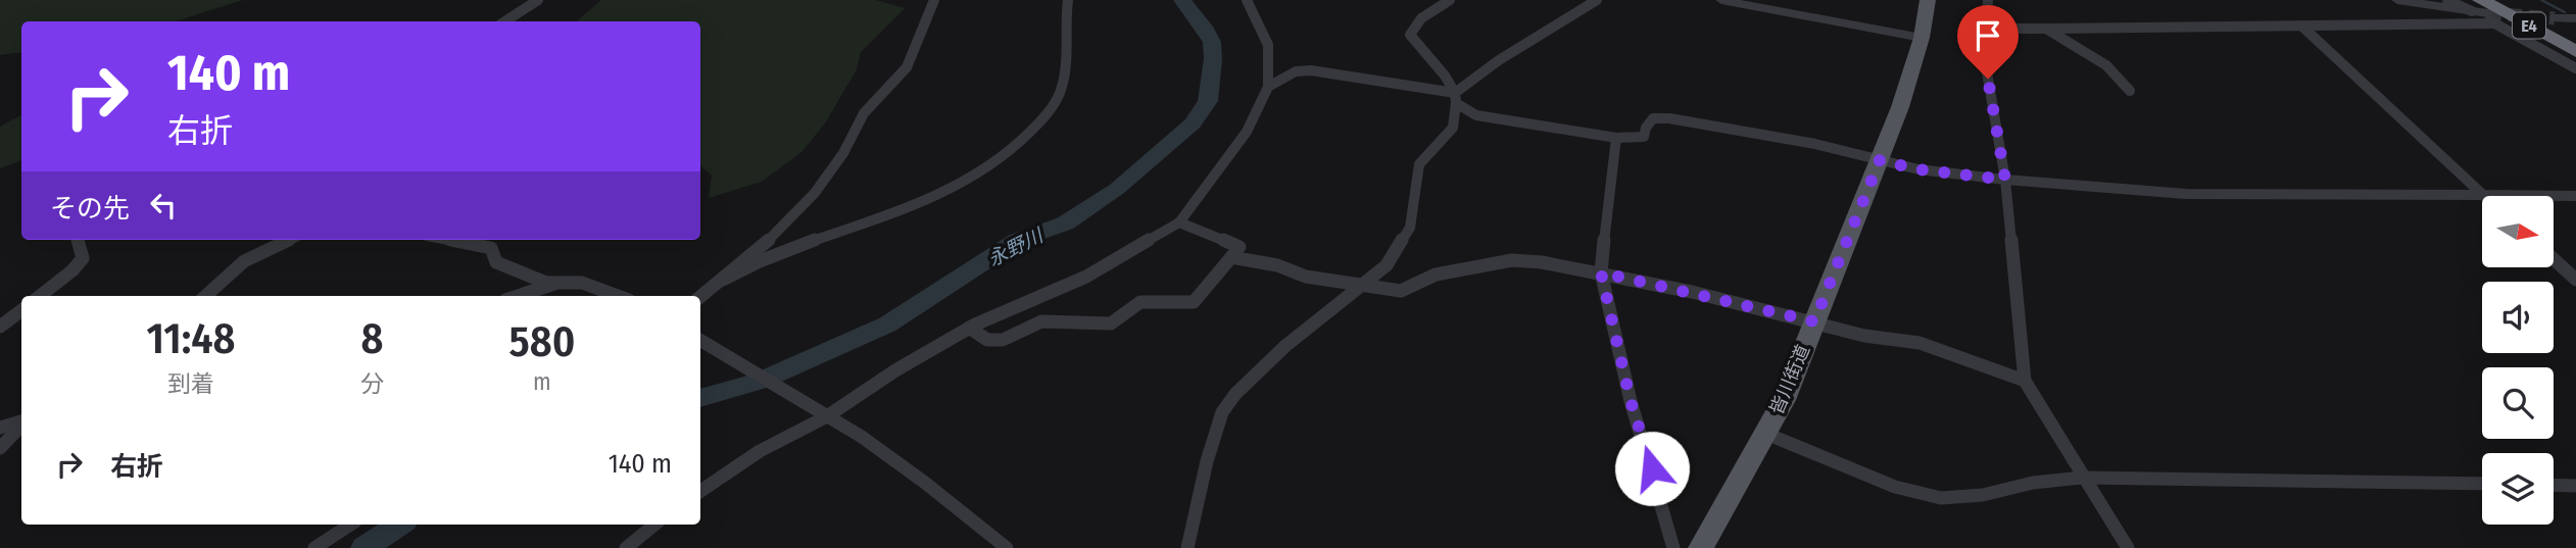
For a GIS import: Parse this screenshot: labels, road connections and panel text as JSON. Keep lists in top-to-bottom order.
{
  "streets": {
    "highway": ["E4"],
    "main road": ["皆川街道"]
  },
  "water": ["永野川"],
  "north": "right",
  "page": {
    "turn": ["140 m", "右折"],
    "then": "その先",
    "eta": [
      "11:48",
      "到着",
      "8",
      "分",
      "580",
      "m"
    ],
    "list": [
      {
        "name": "右折",
        "value": "140 m"
      }
    ]
  }
}
